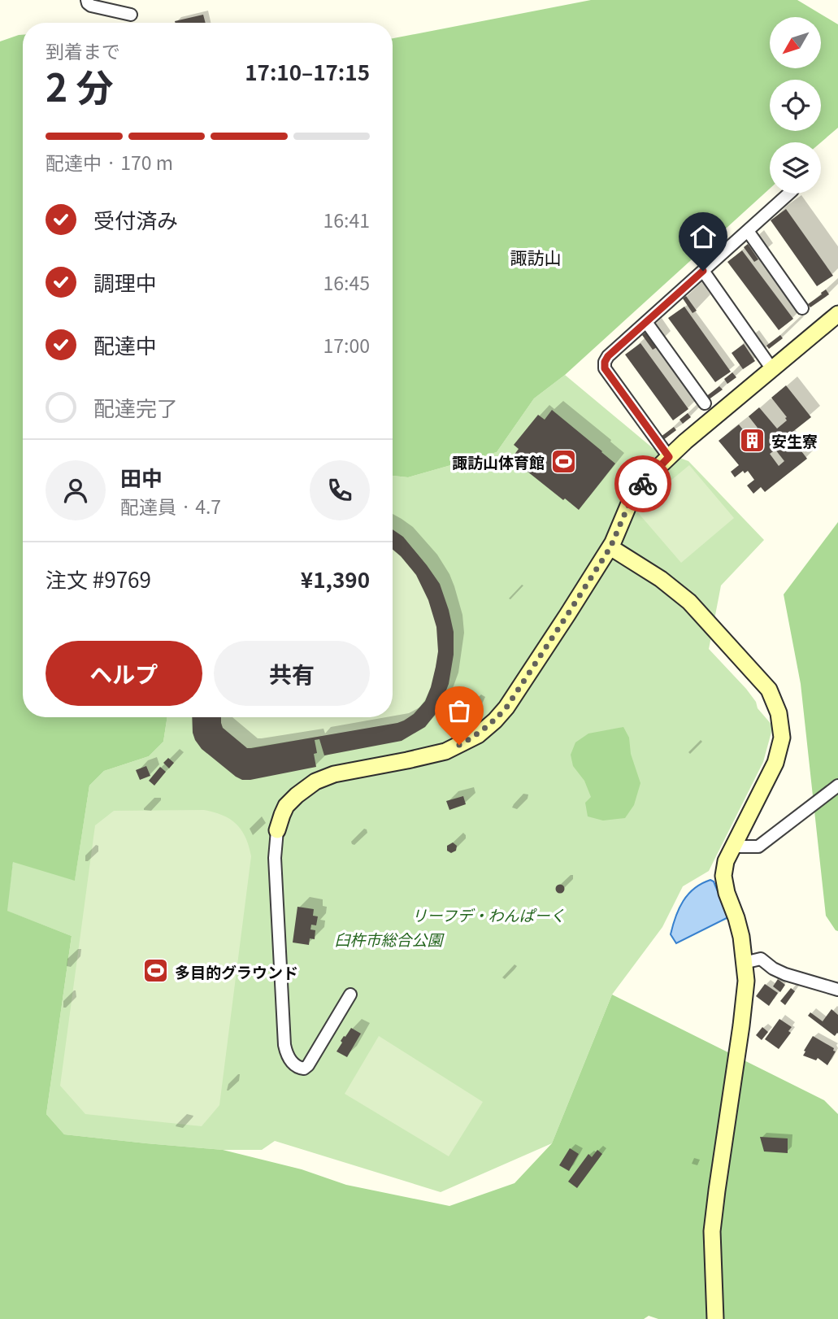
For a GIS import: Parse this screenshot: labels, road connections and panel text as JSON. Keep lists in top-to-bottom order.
{
  "districts": ["諏訪山"],
  "parks": ["リーフデ・わんぱーく", "臼杵市総合公園"],
  "places": {
    "building": ["安生寮"],
    "sports": ["諏訪山体育館", "多目的グラウンド"]
  },
  "north": "bottom left",
  "page": {
    "heading": ["2 分", "到着まで", "17:10–17:15"],
    "panel": [
      "田中",
      "配達員 · 4.7",
      "注文 #9769",
      "¥1,390"
    ],
    "bar": "配達中 · 170 m",
    "list": [
      ["受付済み", "16:41"],
      ["調理中", "16:45"],
      ["配達中", "17:00"],
      "配達完了"
    ],
    "buttons": ["ヘルプ", "共有"]
  }
}
